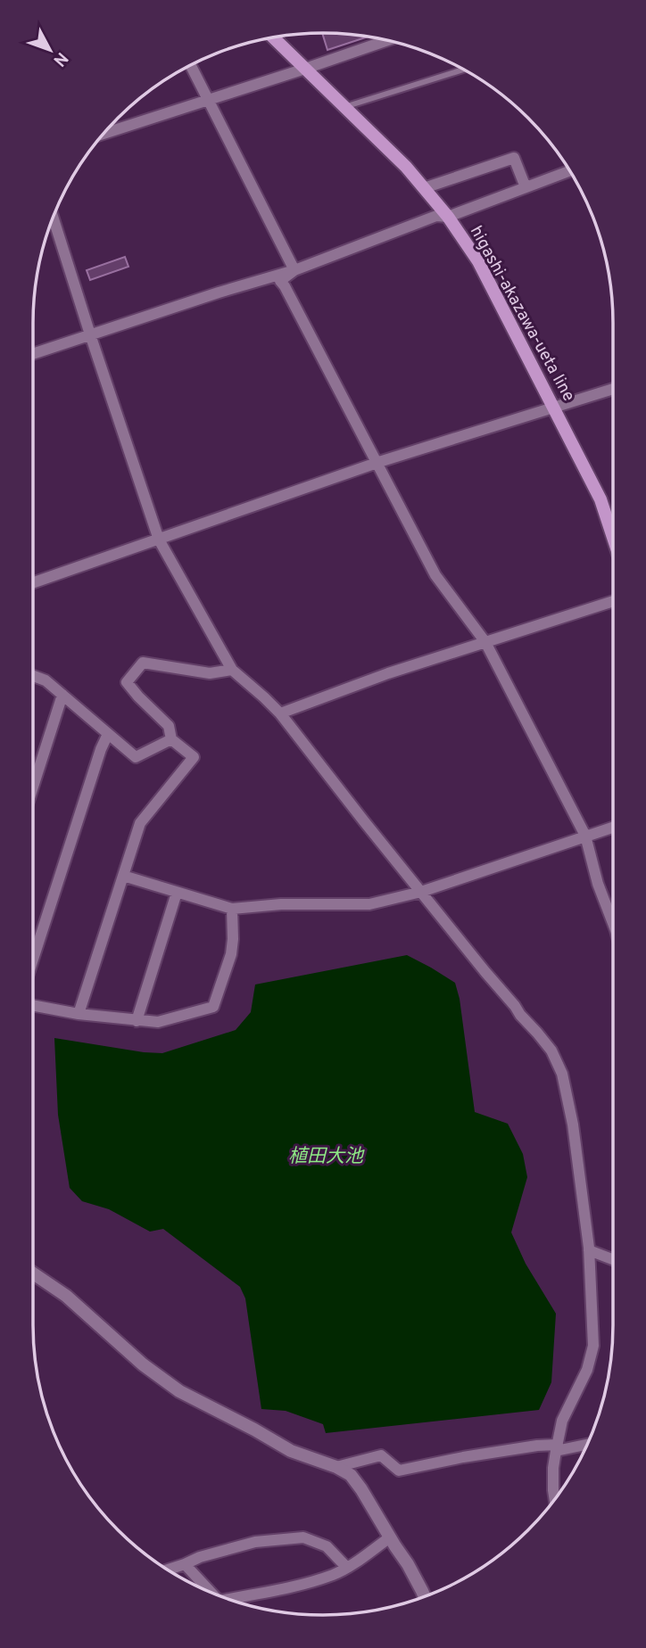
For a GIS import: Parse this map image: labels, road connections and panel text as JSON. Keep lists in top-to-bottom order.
{
  "streets": {
    "main road": ["higashi-akazawa-ueta line"]
  },
  "water": ["植田大池"],
  "north": "bottom right"
}
